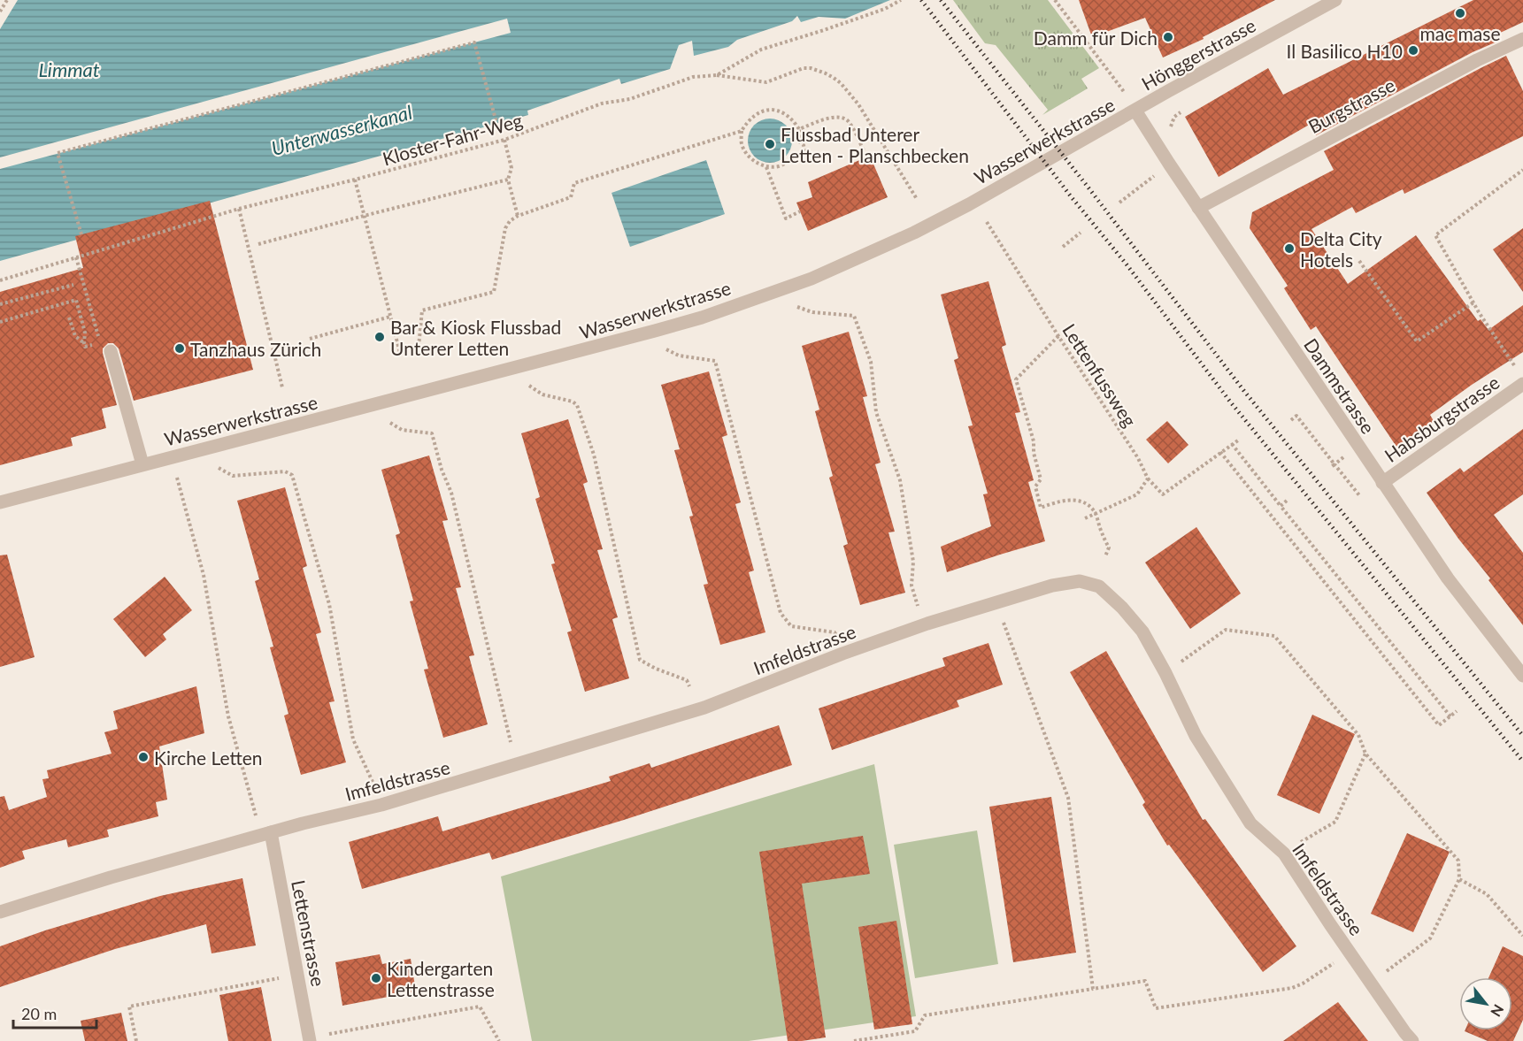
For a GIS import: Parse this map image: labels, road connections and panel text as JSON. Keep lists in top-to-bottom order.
{
  "streets": {
    "street": [
      "Hönggerstrasse",
      "Burgstrasse",
      "Wasserwerkstrasse",
      "Dammstrasse",
      "Habsburgstrasse",
      "Imfeldstrasse",
      "Lettenstrasse"
    ],
    "path": ["Kloster-Fahr-Weg", "Lettenfussweg"]
  },
  "crossings": [
    ["Hönggerstrasse", "Wasserwerkstrasse"],
    ["Hönggerstrasse", "Dammstrasse"],
    ["Burgstrasse", "Dammstrasse"],
    ["Wasserwerkstrasse", "Dammstrasse"],
    ["Dammstrasse", "Habsburgstrasse"],
    ["Imfeldstrasse", "Lettenstrasse"]
  ],
  "water": ["Limmat", "Unterwasserkanal"],
  "places": [
    "mac mase",
    "Damm für Dich",
    "Il Basilico H10",
    "Flussbad Unterer Letten - Planschbecken",
    "Delta City Hotels",
    "Bar & Kiosk Flussbad Unterer Letten",
    "Tanzhaus Zürich",
    "Kirche Letten",
    "Kindergarten Lettenstrasse"
  ],
  "scale_bar": "20 m",
  "north": "bottom right"
}
